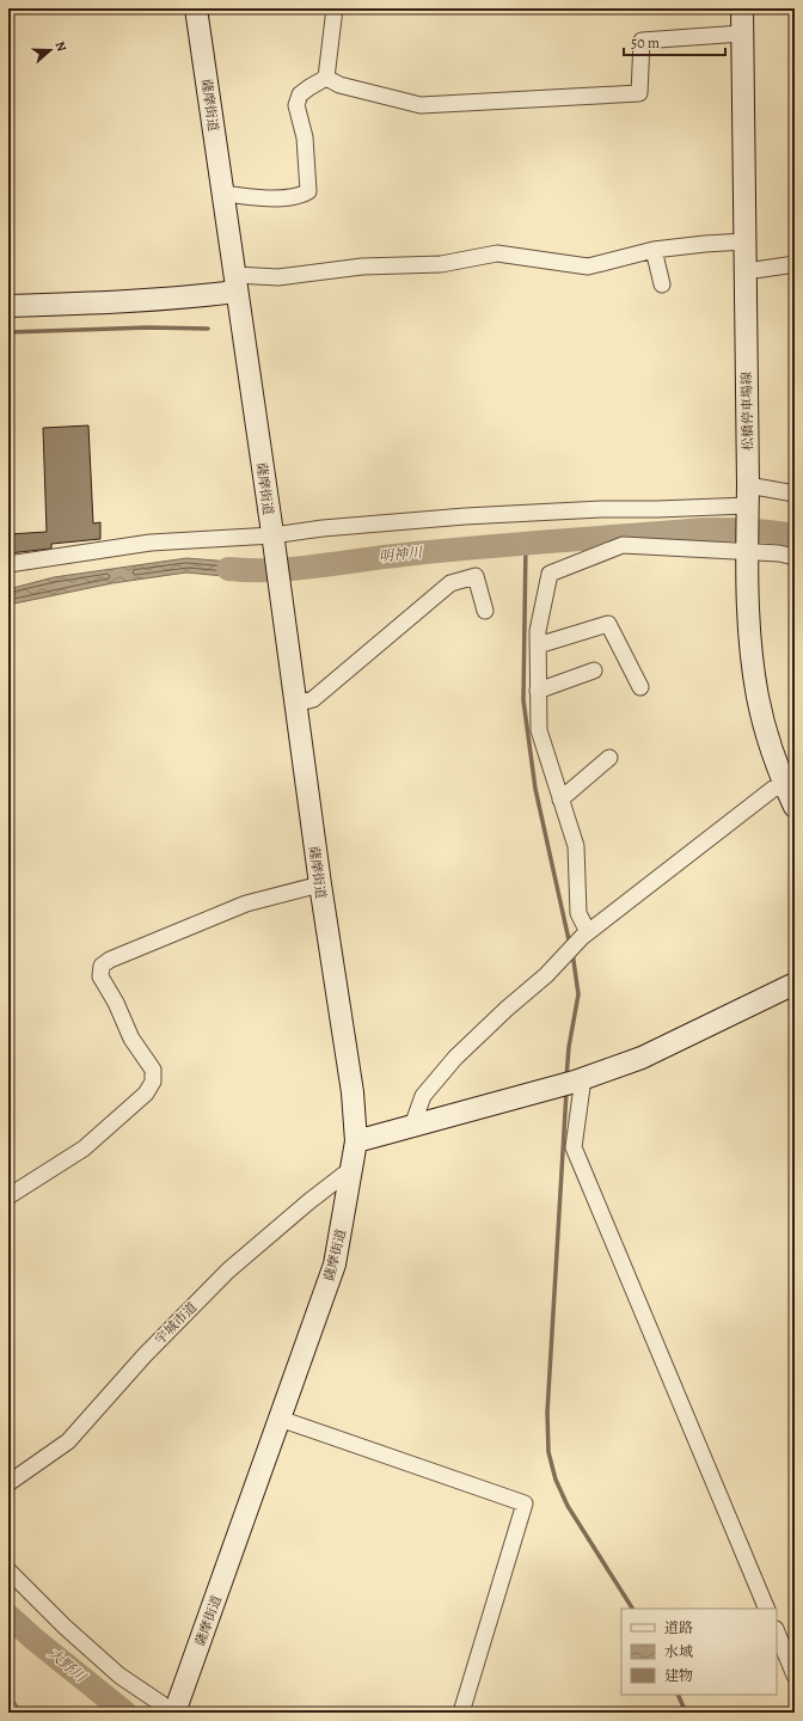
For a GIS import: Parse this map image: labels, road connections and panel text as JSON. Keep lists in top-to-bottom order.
{
  "streets": {
    "street": ["薩摩街道", "松橋停車場線", "宇城市道"]
  },
  "crossings": [
    ["薩摩街道", "宇城市道"]
  ],
  "water": ["明神川", "大野川"],
  "legend": ["道路", "水域", "建物"],
  "scale_bar": "50 m",
  "north": "right"
}
